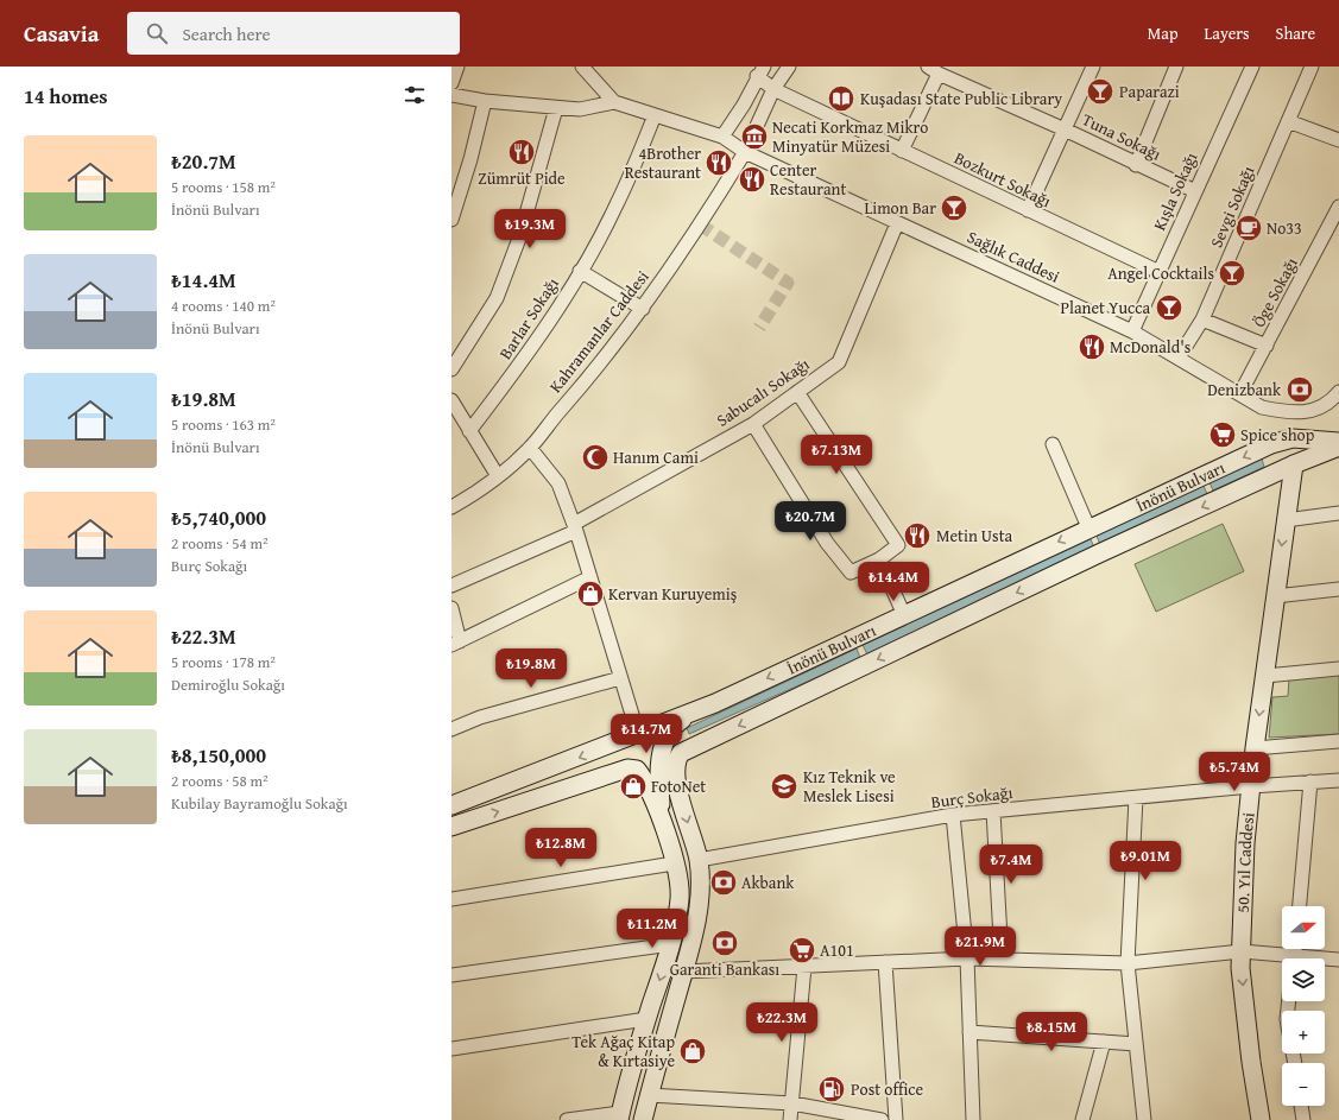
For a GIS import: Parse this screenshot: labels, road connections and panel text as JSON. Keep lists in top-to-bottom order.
{
  "streets": {
    "main road": ["İnönü Bulvarı", "50. Yıl Caddesi"],
    "street": [
      "Tuna Sokağı",
      "Bozkurt Sokağı",
      "Kışla Sokağı",
      "Sevgi Sokağı",
      "Sağlık Caddesi",
      "Öge Sokağı",
      "Barlar Sokağı",
      "Kahramanlar Caddesi",
      "Sabucalı Sokağı",
      "Burç Sokağı"
    ]
  },
  "crossings": [
    ["Tuna Sokağı", "Kışla Sokağı"],
    ["Bozkurt Sokağı", "Kışla Sokağı"],
    ["Kışla Sokağı", "Sağlık Caddesi"],
    ["Sevgi Sokağı", "Sağlık Caddesi"],
    ["Sağlık Caddesi", "Öge Sokağı"],
    ["Sağlık Caddesi", "Barlar Sokağı"],
    ["Sağlık Caddesi", "Kahramanlar Caddesi"],
    ["Sağlık Caddesi", "Sabucalı Sokağı"],
    ["İnönü Bulvarı", "Burç Sokağı"],
    ["İnönü Bulvarı", "50. Yıl Caddesi"],
    ["Burç Sokağı", "50. Yıl Caddesi"]
  ],
  "one_way": ["İnönü Bulvarı", "50. Yıl Caddesi"],
  "places": {
    "bar": [
      "Paparazi",
      "Limon Bar",
      "Angel Cocktails",
      "Planet Yucca"
    ],
    "library": ["Kuşadası State Public Library"],
    "museum": ["Necati Korkmaz Mikro Minyatür Müzesi"],
    "restaurant": [
      "Zümrüt Pide",
      "4Brother Restaurant",
      "Center Restaurant",
      "McDonald's",
      "Metin Usta"
    ],
    "cafe": ["No33"],
    "bank": ["Denizbank", "Akbank", "Garanti Bankası"],
    "supermarket": ["Spice shop", "A101"],
    "mosque": ["Hanım Cami"],
    "shop": ["Kervan Kuruyemiş", "FotoNet", "Tek Ağaç Kitap & Kırtasiye"],
    "school or university": ["Kız Teknik ve Meslek Lisesi"],
    "fuel station": ["Post office"]
  },
  "north": "right",
  "page": {
    "header": "Casavia",
    "search": "Search here",
    "nav": ["Map", "Layers", "Share"],
    "heading": "14 homes",
    "list": [
      {
        "name": "₺20.7M",
        "note": "5 rooms · 158 m² · İnönü Bulvarı"
      },
      {
        "name": "₺14.4M",
        "note": "4 rooms · 140 m² · İnönü Bulvarı"
      },
      {
        "name": "₺19.8M",
        "note": "5 rooms · 163 m² · İnönü Bulvarı"
      },
      {
        "name": "₺5,740,000",
        "note": "2 rooms · 54 m² · Burç Sokağı"
      },
      {
        "name": "₺22.3M",
        "note": "5 rooms · 178 m² · Demiroğlu Sokağı"
      },
      {
        "name": "₺8,150,000",
        "note": "2 rooms · 58 m² · Kubilay Bayramoğlu Sokağı"
      }
    ],
    "price": [
      "₺19.3M",
      "₺7.13M",
      "₺20.7M",
      "₺14.4M",
      "₺19.8M",
      "₺14.7M",
      "₺5.74M",
      "₺12.8M",
      "₺9.01M",
      "₺7.4M",
      "₺11.2M",
      "₺21.9M",
      "₺22.3M",
      "₺8.15M"
    ],
    "map_buttons": ["+", "−"]
  }
}
